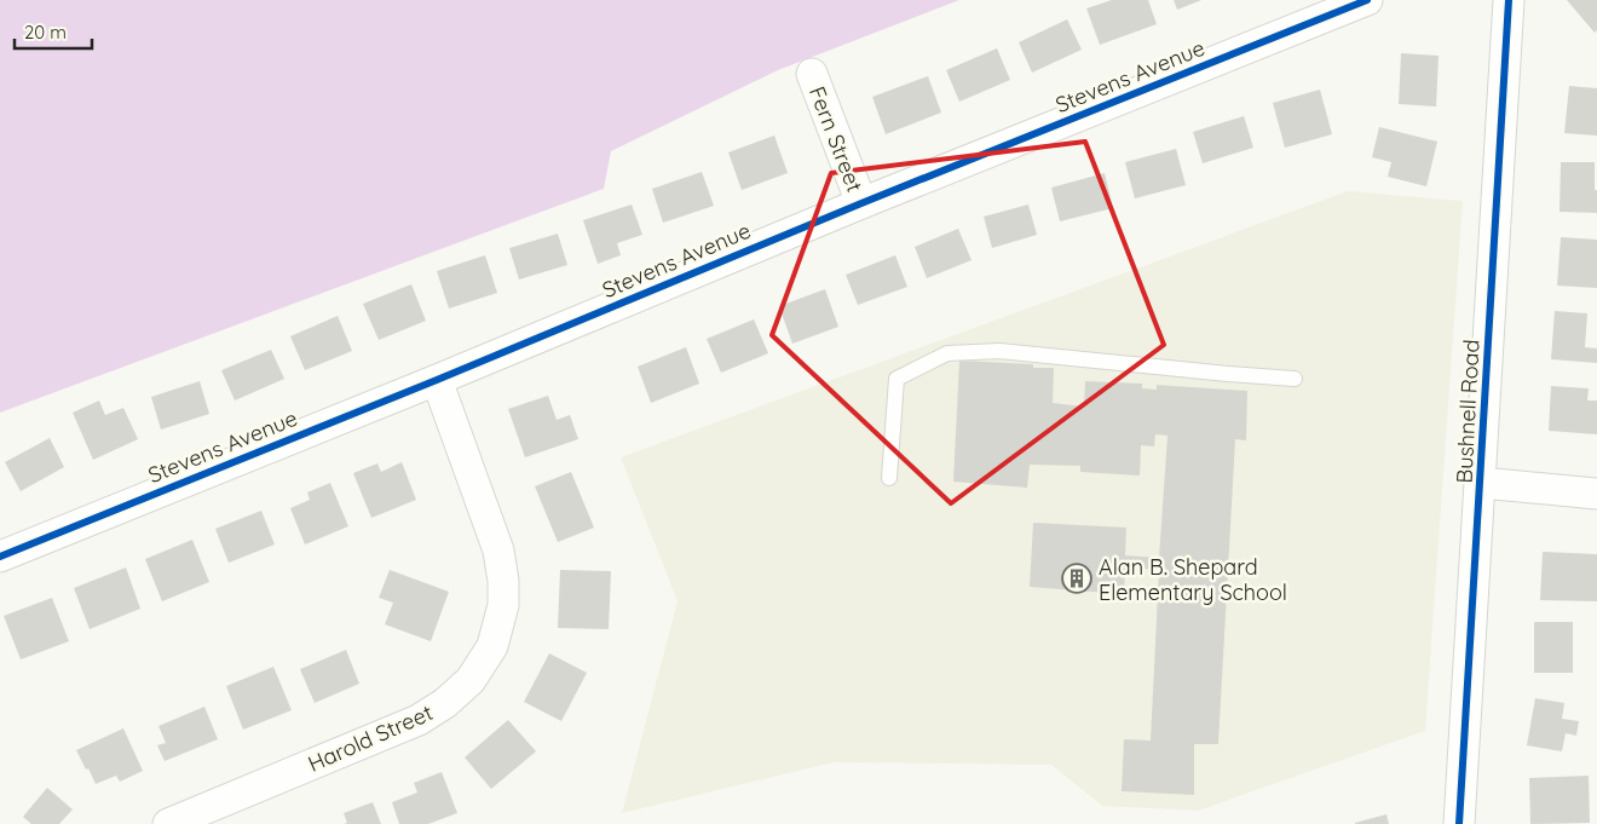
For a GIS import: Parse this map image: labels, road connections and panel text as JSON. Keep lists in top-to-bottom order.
{
  "streets": {
    "street": [
      "Stevens Avenue",
      "Fern Street",
      "Bushnell Road",
      "Harold Street"
    ]
  },
  "crossings": [
    ["Stevens Avenue", "Fern Street"],
    ["Stevens Avenue", "Harold Street"]
  ],
  "places": {
    "building": ["Alan B. Shepard Elementary School"]
  },
  "scale_bar": "20 m"
}
